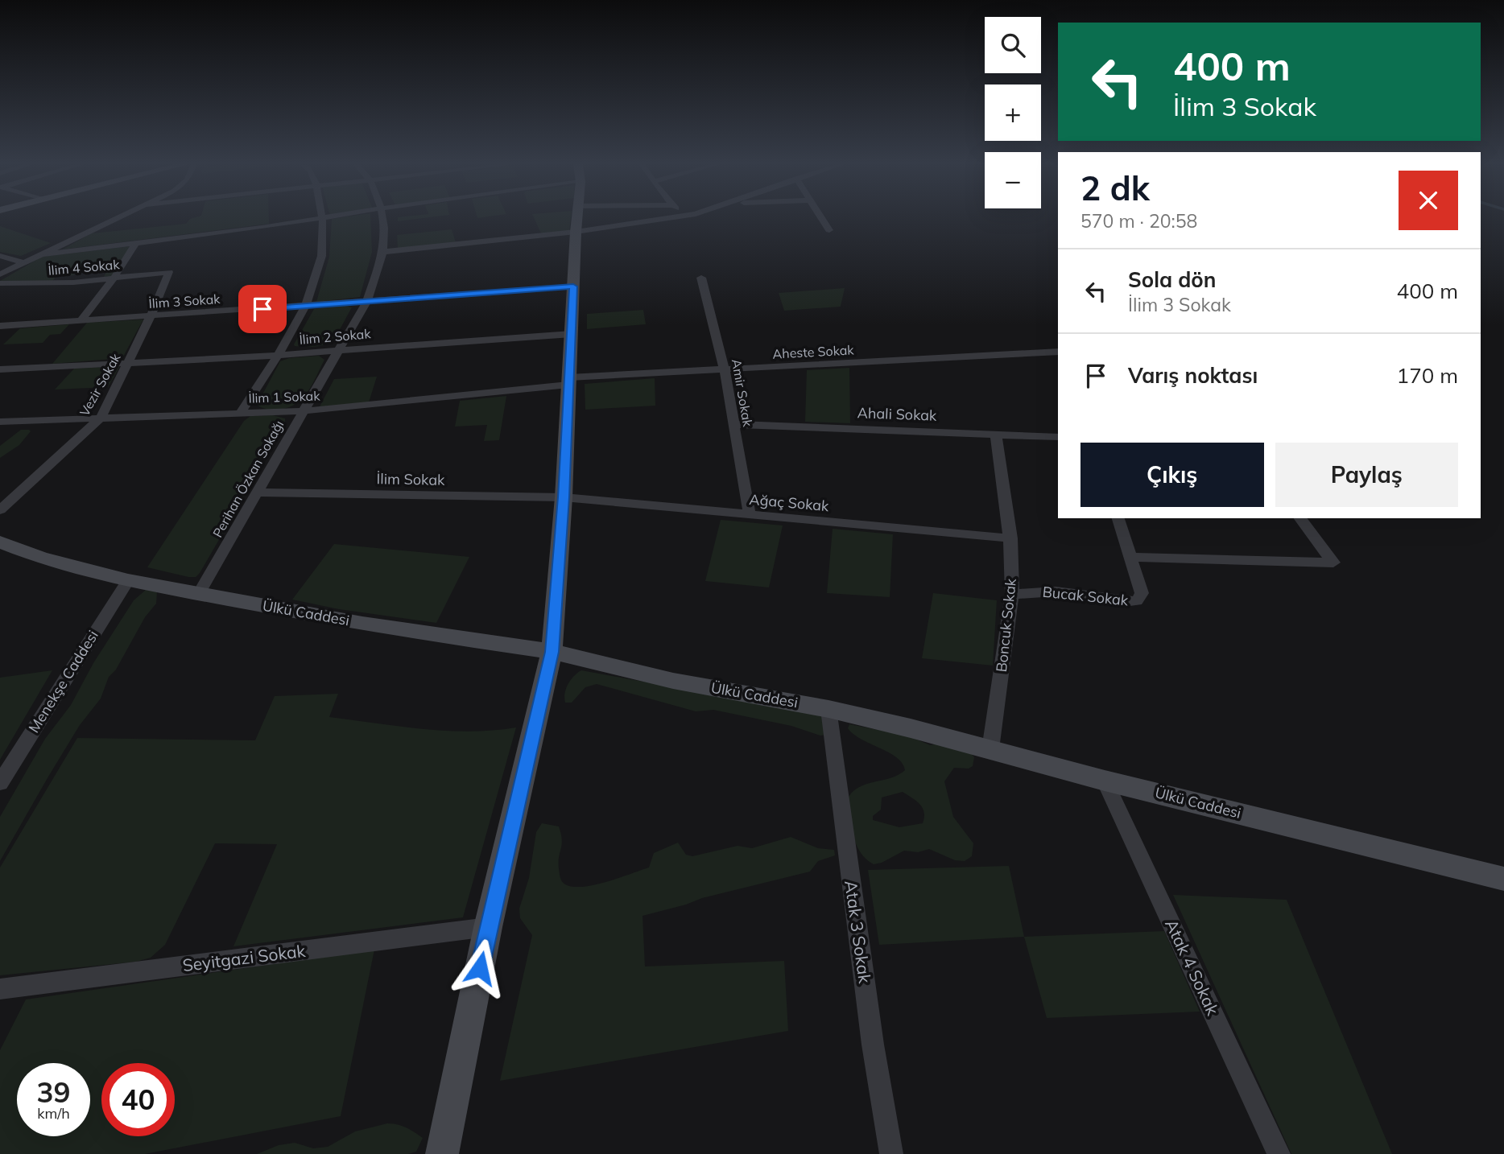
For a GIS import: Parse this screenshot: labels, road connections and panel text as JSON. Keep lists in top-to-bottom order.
{
  "streets": {
    "street": [
      "İlim 4 Sokak",
      "İlim 3 Sokak",
      "İlim 2 Sokak",
      "Aheste Sokak",
      "Vezir Sokak",
      "Amir Sokak",
      "İlim 1 Sokak",
      "Ahali Sokak",
      "Perihan Özkan Sokağı",
      "İlim Sokak",
      "Ağaç Sokak",
      "Bucak Sokak",
      "Ülkü Caddesi",
      "Boncuk Sokak",
      "Menekşe Caddesi",
      "Atak 3 Sokak",
      "Seyitgazi Sokak",
      "Atak 4 Sokak"
    ]
  },
  "crossings": [
    ["İlim 4 Sokak", "Vezir Sokak"],
    ["İlim 3 Sokak", "Vezir Sokak"],
    ["İlim 3 Sokak", "Perihan Özkan Sokağı"],
    ["İlim 2 Sokak", "Vezir Sokak"],
    ["İlim 2 Sokak", "Perihan Özkan Sokağı"],
    ["Aheste Sokak", "Amir Sokak"],
    ["Aheste Sokak", "İlim 1 Sokak"],
    ["Vezir Sokak", "İlim 1 Sokak"],
    ["Amir Sokak", "Ahali Sokak"],
    ["Amir Sokak", "Ağaç Sokak"],
    ["İlim 1 Sokak", "Perihan Özkan Sokağı"],
    ["Ahali Sokak", "Boncuk Sokak"],
    ["Perihan Özkan Sokağı", "İlim Sokak"],
    ["Perihan Özkan Sokağı", "Ülkü Caddesi"],
    ["İlim Sokak", "Ağaç Sokak"],
    ["Ağaç Sokak", "Boncuk Sokak"],
    ["Bucak Sokak", "Boncuk Sokak"],
    ["Ülkü Caddesi", "Boncuk Sokak"],
    ["Ülkü Caddesi", "Menekşe Caddesi"],
    ["Ülkü Caddesi", "Atak 3 Sokak"],
    ["Ülkü Caddesi", "Atak 4 Sokak"]
  ],
  "page": {
    "map_buttons": ["+", "−"],
    "turn": ["400 m", "İlim 3 Sokak"],
    "heading": ["2 dk", "570 m · 20:58"],
    "list": [
      {
        "name": "Sola dön",
        "note": "İlim 3 Sokak",
        "value": "400 m"
      },
      {
        "name": "Varış noktası",
        "value": "170 m"
      }
    ],
    "buttons": ["Çıkış", "Paylaş"],
    "speed": "39 km/h",
    "limit": "40"
  }
}
